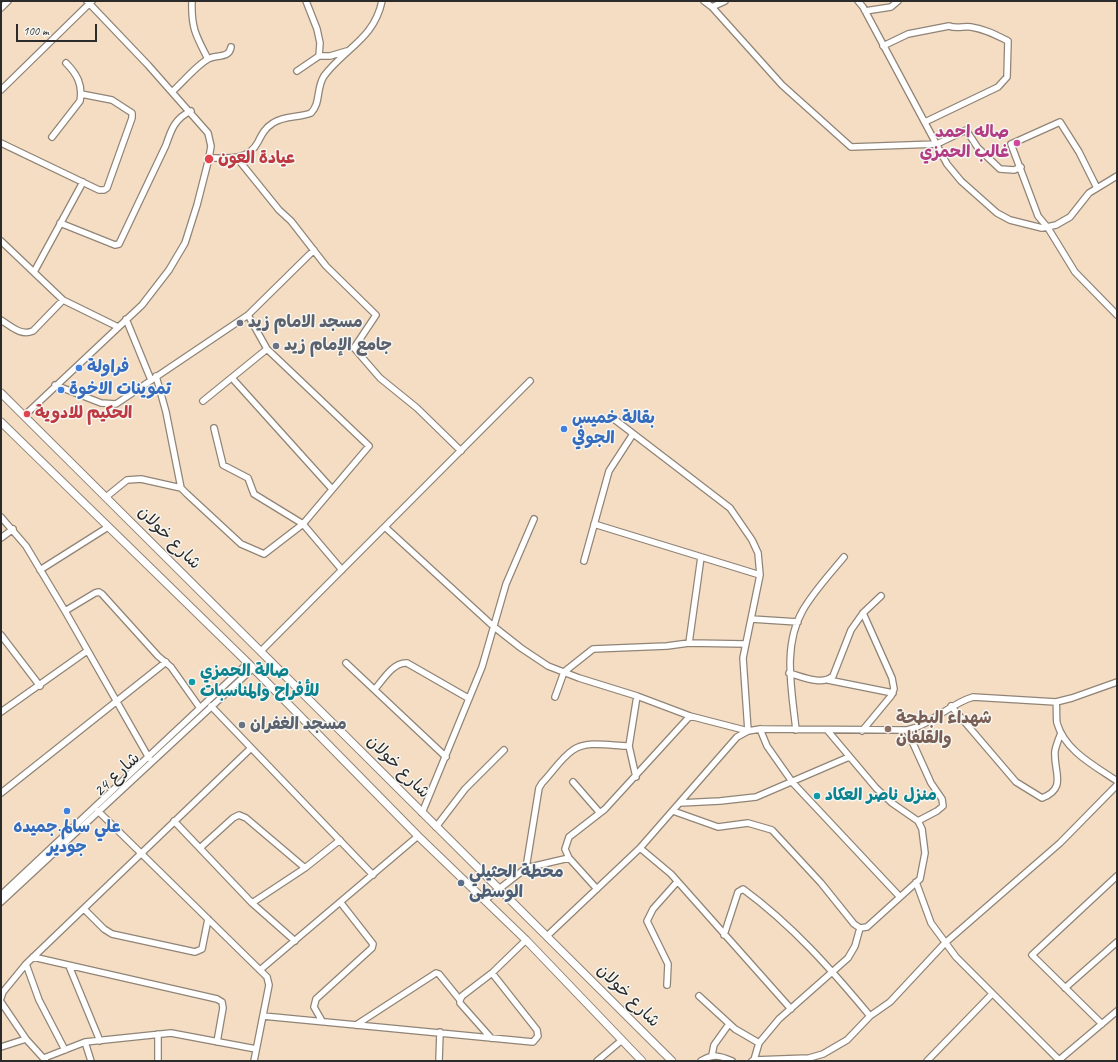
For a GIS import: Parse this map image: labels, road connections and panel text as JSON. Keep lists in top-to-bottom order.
{
  "streets": {
    "main road": ["شارع خولان"],
    "street": ["شارع 24"]
  },
  "crossings": [
    ["شارع خولان", "شارع 24"]
  ],
  "places": [
    "صاله احمد غالب الحمزي",
    "عيادة العون",
    "مسجد الامام زيد",
    "جامع الإمام زيد",
    "فراولة",
    "تموينات الاخوة",
    "الحكيم للادوية",
    "بقالة خميس الجوفي",
    "صالة الحمزي للأفراح والمناسبات",
    "مسجد الغفران",
    "شهداء البطحة والقلفان",
    "منزل ناصر العكاد",
    "علي سالم.جميده جودير",
    "محطة الحثيلي الوسطى"
  ],
  "scale_bar": "100 m"
}
